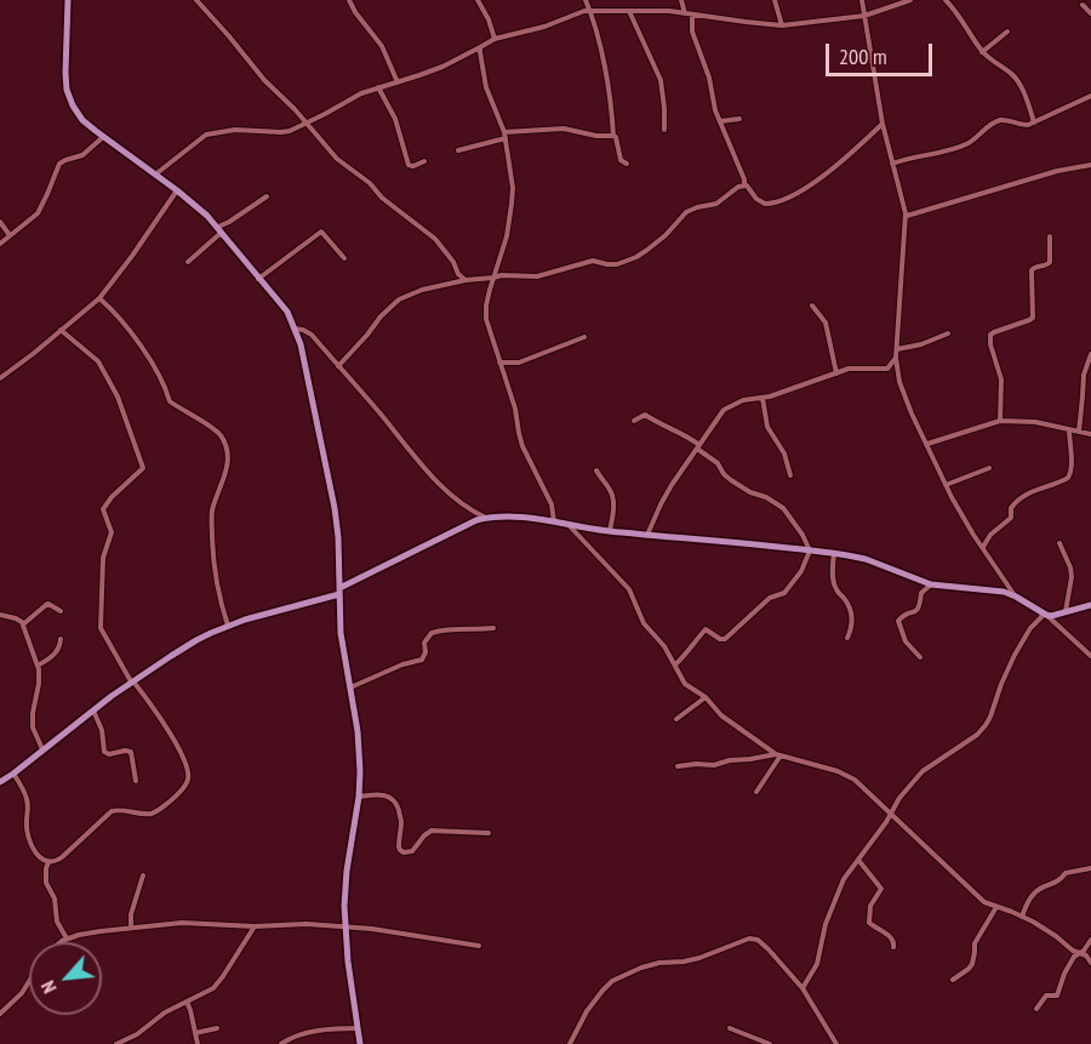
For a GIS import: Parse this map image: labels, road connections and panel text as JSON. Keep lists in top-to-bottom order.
{
  "scale_bar": "200 m",
  "north": "bottom left"
}
